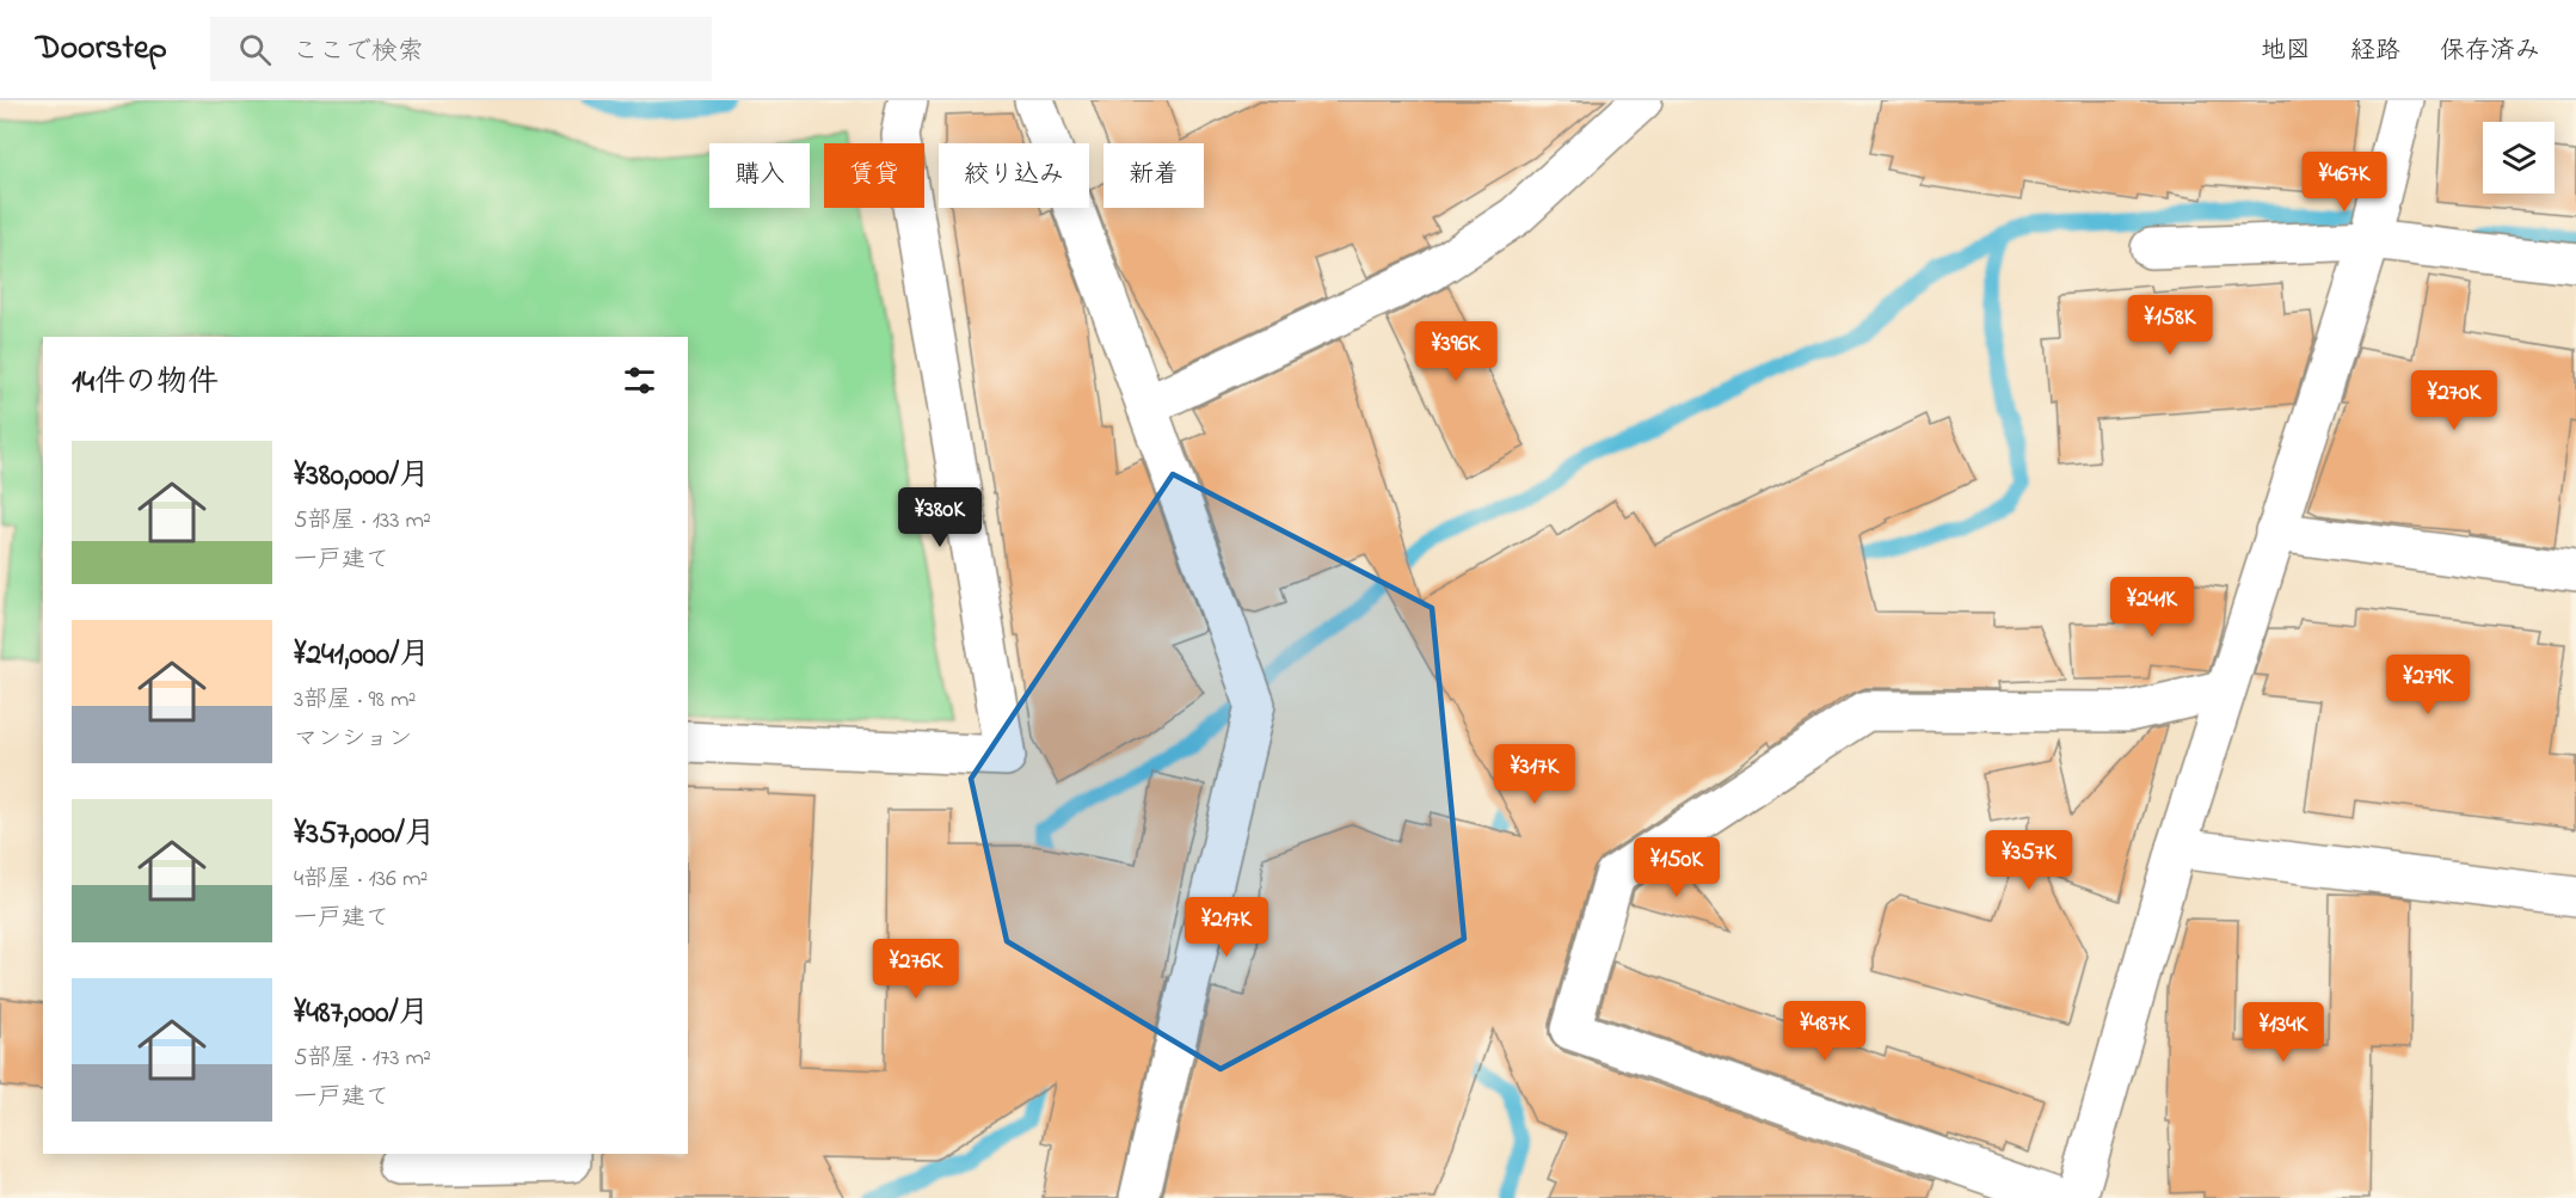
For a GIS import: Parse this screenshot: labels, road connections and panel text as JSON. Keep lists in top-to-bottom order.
{
  "page": {
    "header": "Doorstep",
    "search": "ここで検索",
    "nav": ["地図", "経路", "保存済み"],
    "chip": [
      "購入",
      "賃貸",
      "絞り込み",
      "新着"
    ],
    "price": [
      "¥467K",
      "¥158K",
      "¥396K",
      "¥270K",
      "¥380K",
      "¥241K",
      "¥279K",
      "¥317K",
      "¥357K",
      "¥150K",
      "¥217K",
      "¥276K",
      "¥487K",
      "¥134K"
    ],
    "heading": "14件の物件",
    "list": [
      {
        "name": "¥380,000/月",
        "note": "5部屋 · 133 m² · 一戸建て"
      },
      {
        "name": "¥241,000/月",
        "note": "3部屋 · 98 m² · マンション"
      },
      {
        "name": "¥357,000/月",
        "note": "4部屋 · 136 m² · 一戸建て"
      },
      {
        "name": "¥487,000/月",
        "note": "5部屋 · 173 m² · 一戸建て"
      }
    ]
  }
}
